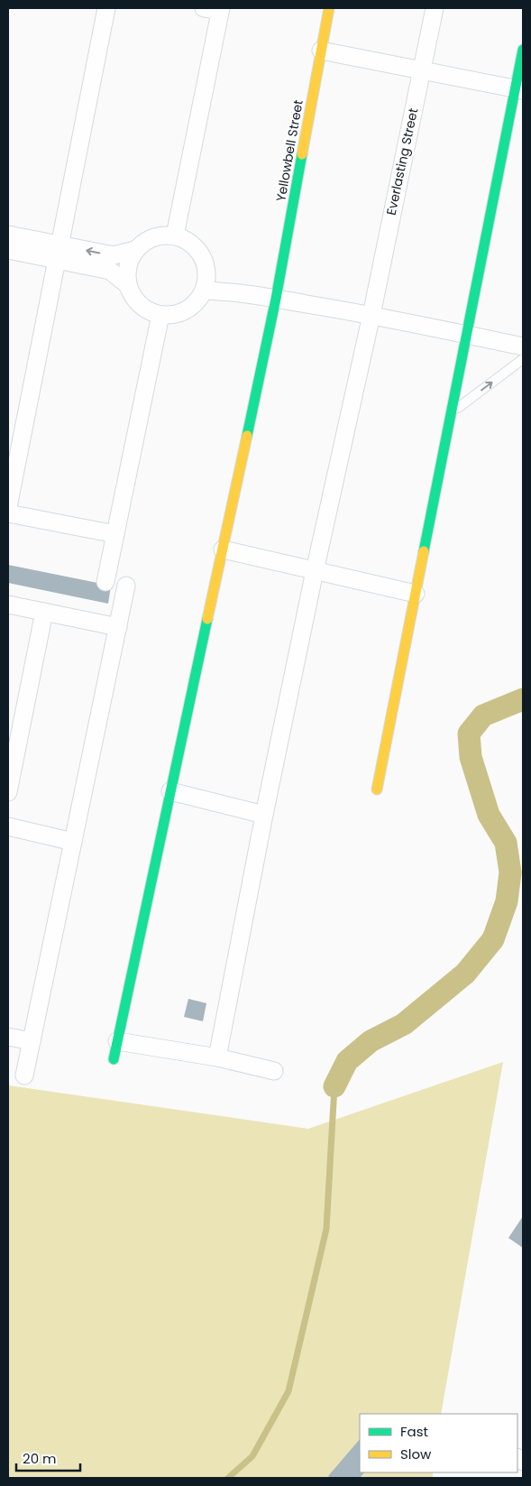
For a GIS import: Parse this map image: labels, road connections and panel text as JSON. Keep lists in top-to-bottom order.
{
  "streets": {
    "street": ["Yellowbell Street", "Everlasting Street"]
  },
  "legend": ["Fast", "Slow"],
  "scale_bar": "20 m"
}
